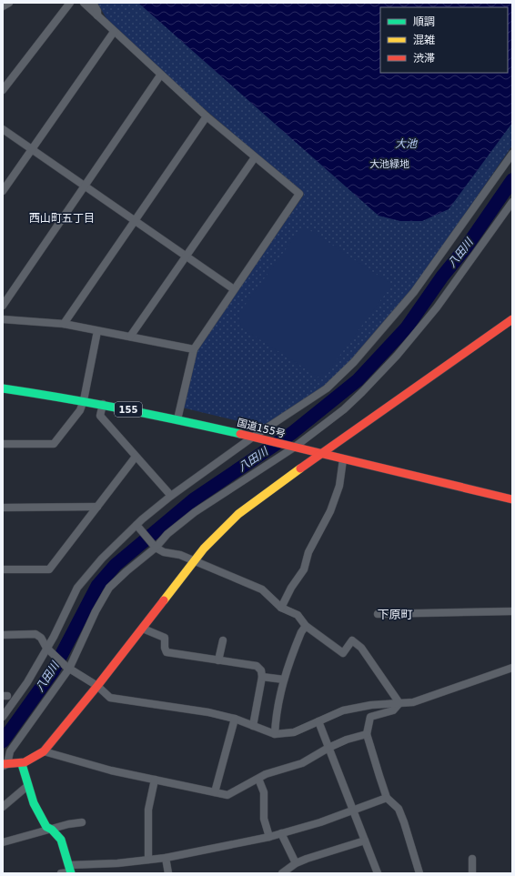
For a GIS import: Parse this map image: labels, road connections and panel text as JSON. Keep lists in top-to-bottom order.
{
  "streets": {
    "main road": ["155", "国道155号"]
  },
  "districts": ["西山町五丁目", "下原町"],
  "water": ["大池", "八田川"],
  "parks": ["大池緑地"],
  "legend": ["順調", "混雑", "渋滞"]
}
